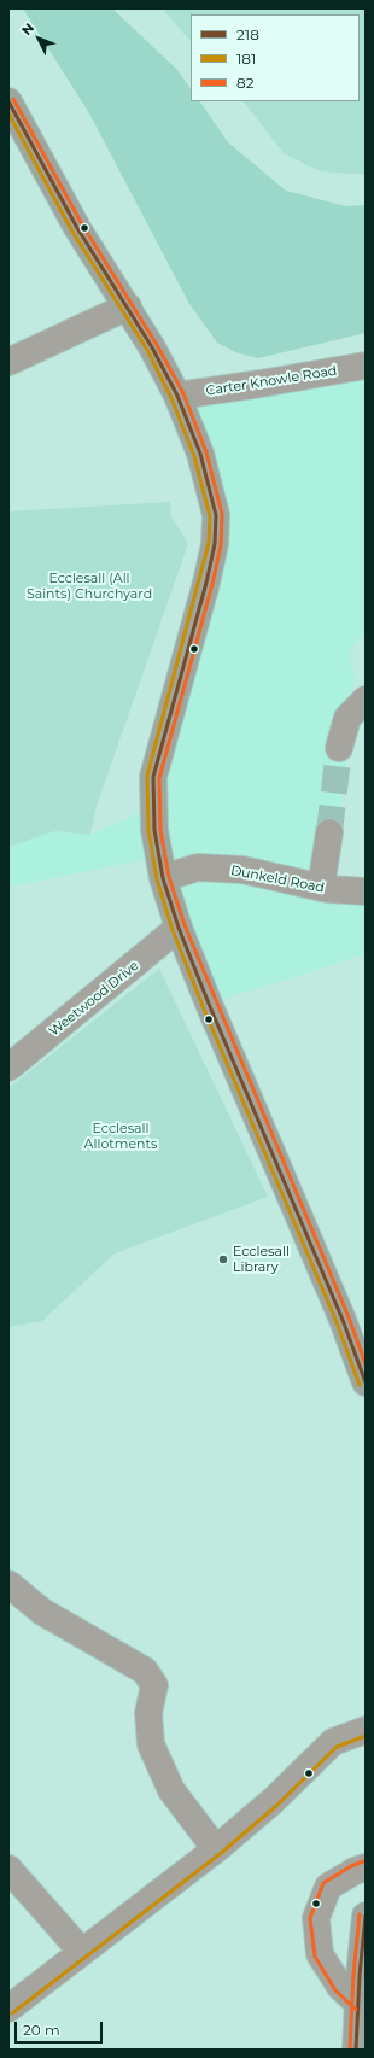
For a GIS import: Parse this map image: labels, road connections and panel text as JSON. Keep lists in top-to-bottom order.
{
  "streets": {
    "street": ["Carter Knowle Road", "Dunkeld Road", "Weetwood Drive"]
  },
  "parks": ["Ecclesall (All Saints) Churchyard", "Ecclesall Allotments"],
  "places": ["Ecclesall Library"],
  "lines": ["transit line 82", "transit line 218", "transit line 181"],
  "legend": ["218", "181", "82"],
  "scale_bar": "20 m",
  "north": "top left"
}
